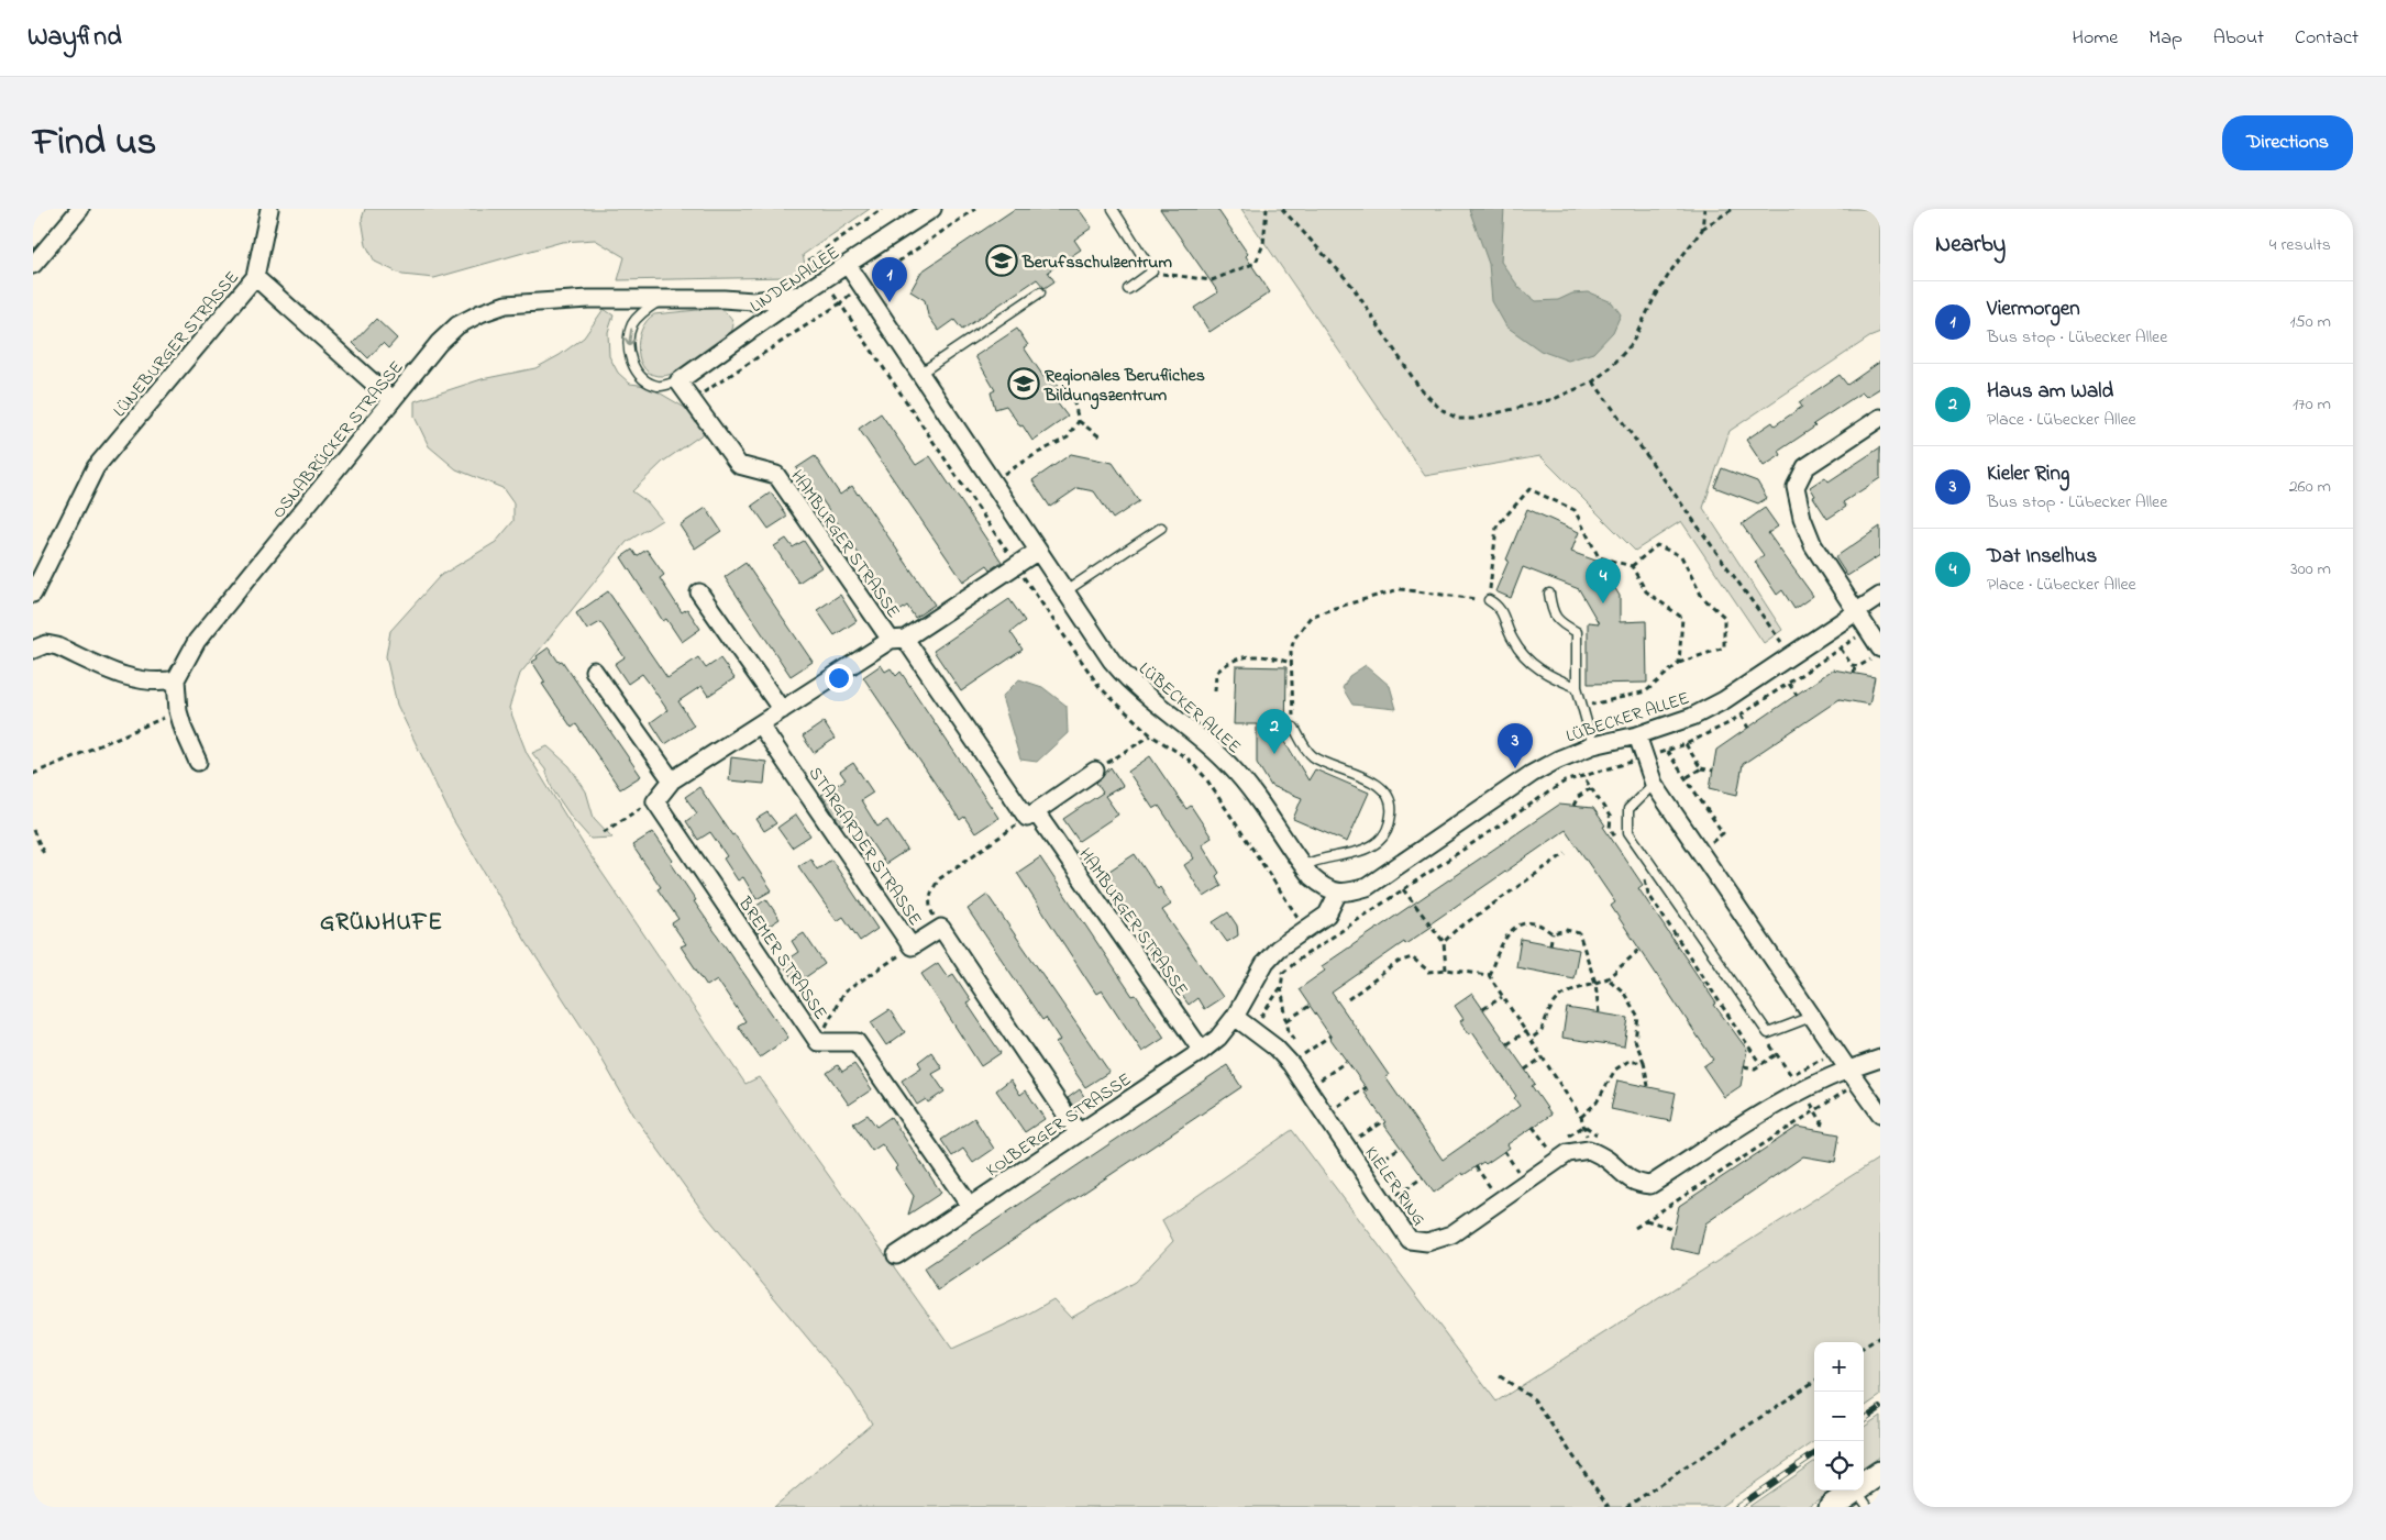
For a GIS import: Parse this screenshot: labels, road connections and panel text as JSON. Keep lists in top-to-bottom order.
{
  "streets": {
    "street": [
      "LINDENALLEE",
      "LÜNEBURGER STRASSE",
      "OSNABRÜCKER STRASSE",
      "HAMBURGER STRASSE",
      "LÜBECKER ALLEE",
      "STARGARDER STRASSE",
      "BREMER STRASSE",
      "KOLBERGER STRASSE",
      "KIELER RING"
    ]
  },
  "crossings": [
    ["LINDENALLEE", "OSNABRÜCKER STRASSE"],
    ["LINDENALLEE", "HAMBURGER STRASSE"],
    ["LINDENALLEE", "LÜBECKER ALLEE"],
    ["LÜNEBURGER STRASSE", "OSNABRÜCKER STRASSE"],
    ["HAMBURGER STRASSE", "KOLBERGER STRASSE"],
    ["STARGARDER STRASSE", "KOLBERGER STRASSE"],
    ["BREMER STRASSE", "KOLBERGER STRASSE"],
    ["KOLBERGER STRASSE", "KIELER RING"]
  ],
  "districts": ["GRÜNHUFE"],
  "places": {
    "school or university": ["Berufsschulzentrum", "Regionales Berufliches Bildungszentrum"]
  },
  "page": {
    "header": "Wayfind",
    "nav": [
      "Home",
      "Map",
      "About",
      "Contact"
    ],
    "title": "Find us",
    "buttons": "Directions",
    "heading": ["Nearby", "4 results"],
    "pins": [
      "1",
      "4",
      "2",
      "3"
    ],
    "list": [
      {
        "mark": "1",
        "name": "Viermorgen",
        "note": "Bus stop · Lübecker Allee",
        "value": "150 m"
      },
      {
        "mark": "2",
        "name": "Haus am Wald",
        "note": "Place · Lübecker Allee",
        "value": "170 m"
      },
      {
        "mark": "3",
        "name": "Kieler Ring",
        "note": "Bus stop · Lübecker Allee",
        "value": "260 m"
      },
      {
        "mark": "4",
        "name": "Dat Inselhus",
        "note": "Place · Lübecker Allee",
        "value": "300 m"
      }
    ],
    "map_buttons": ["+", "−"]
  }
}
